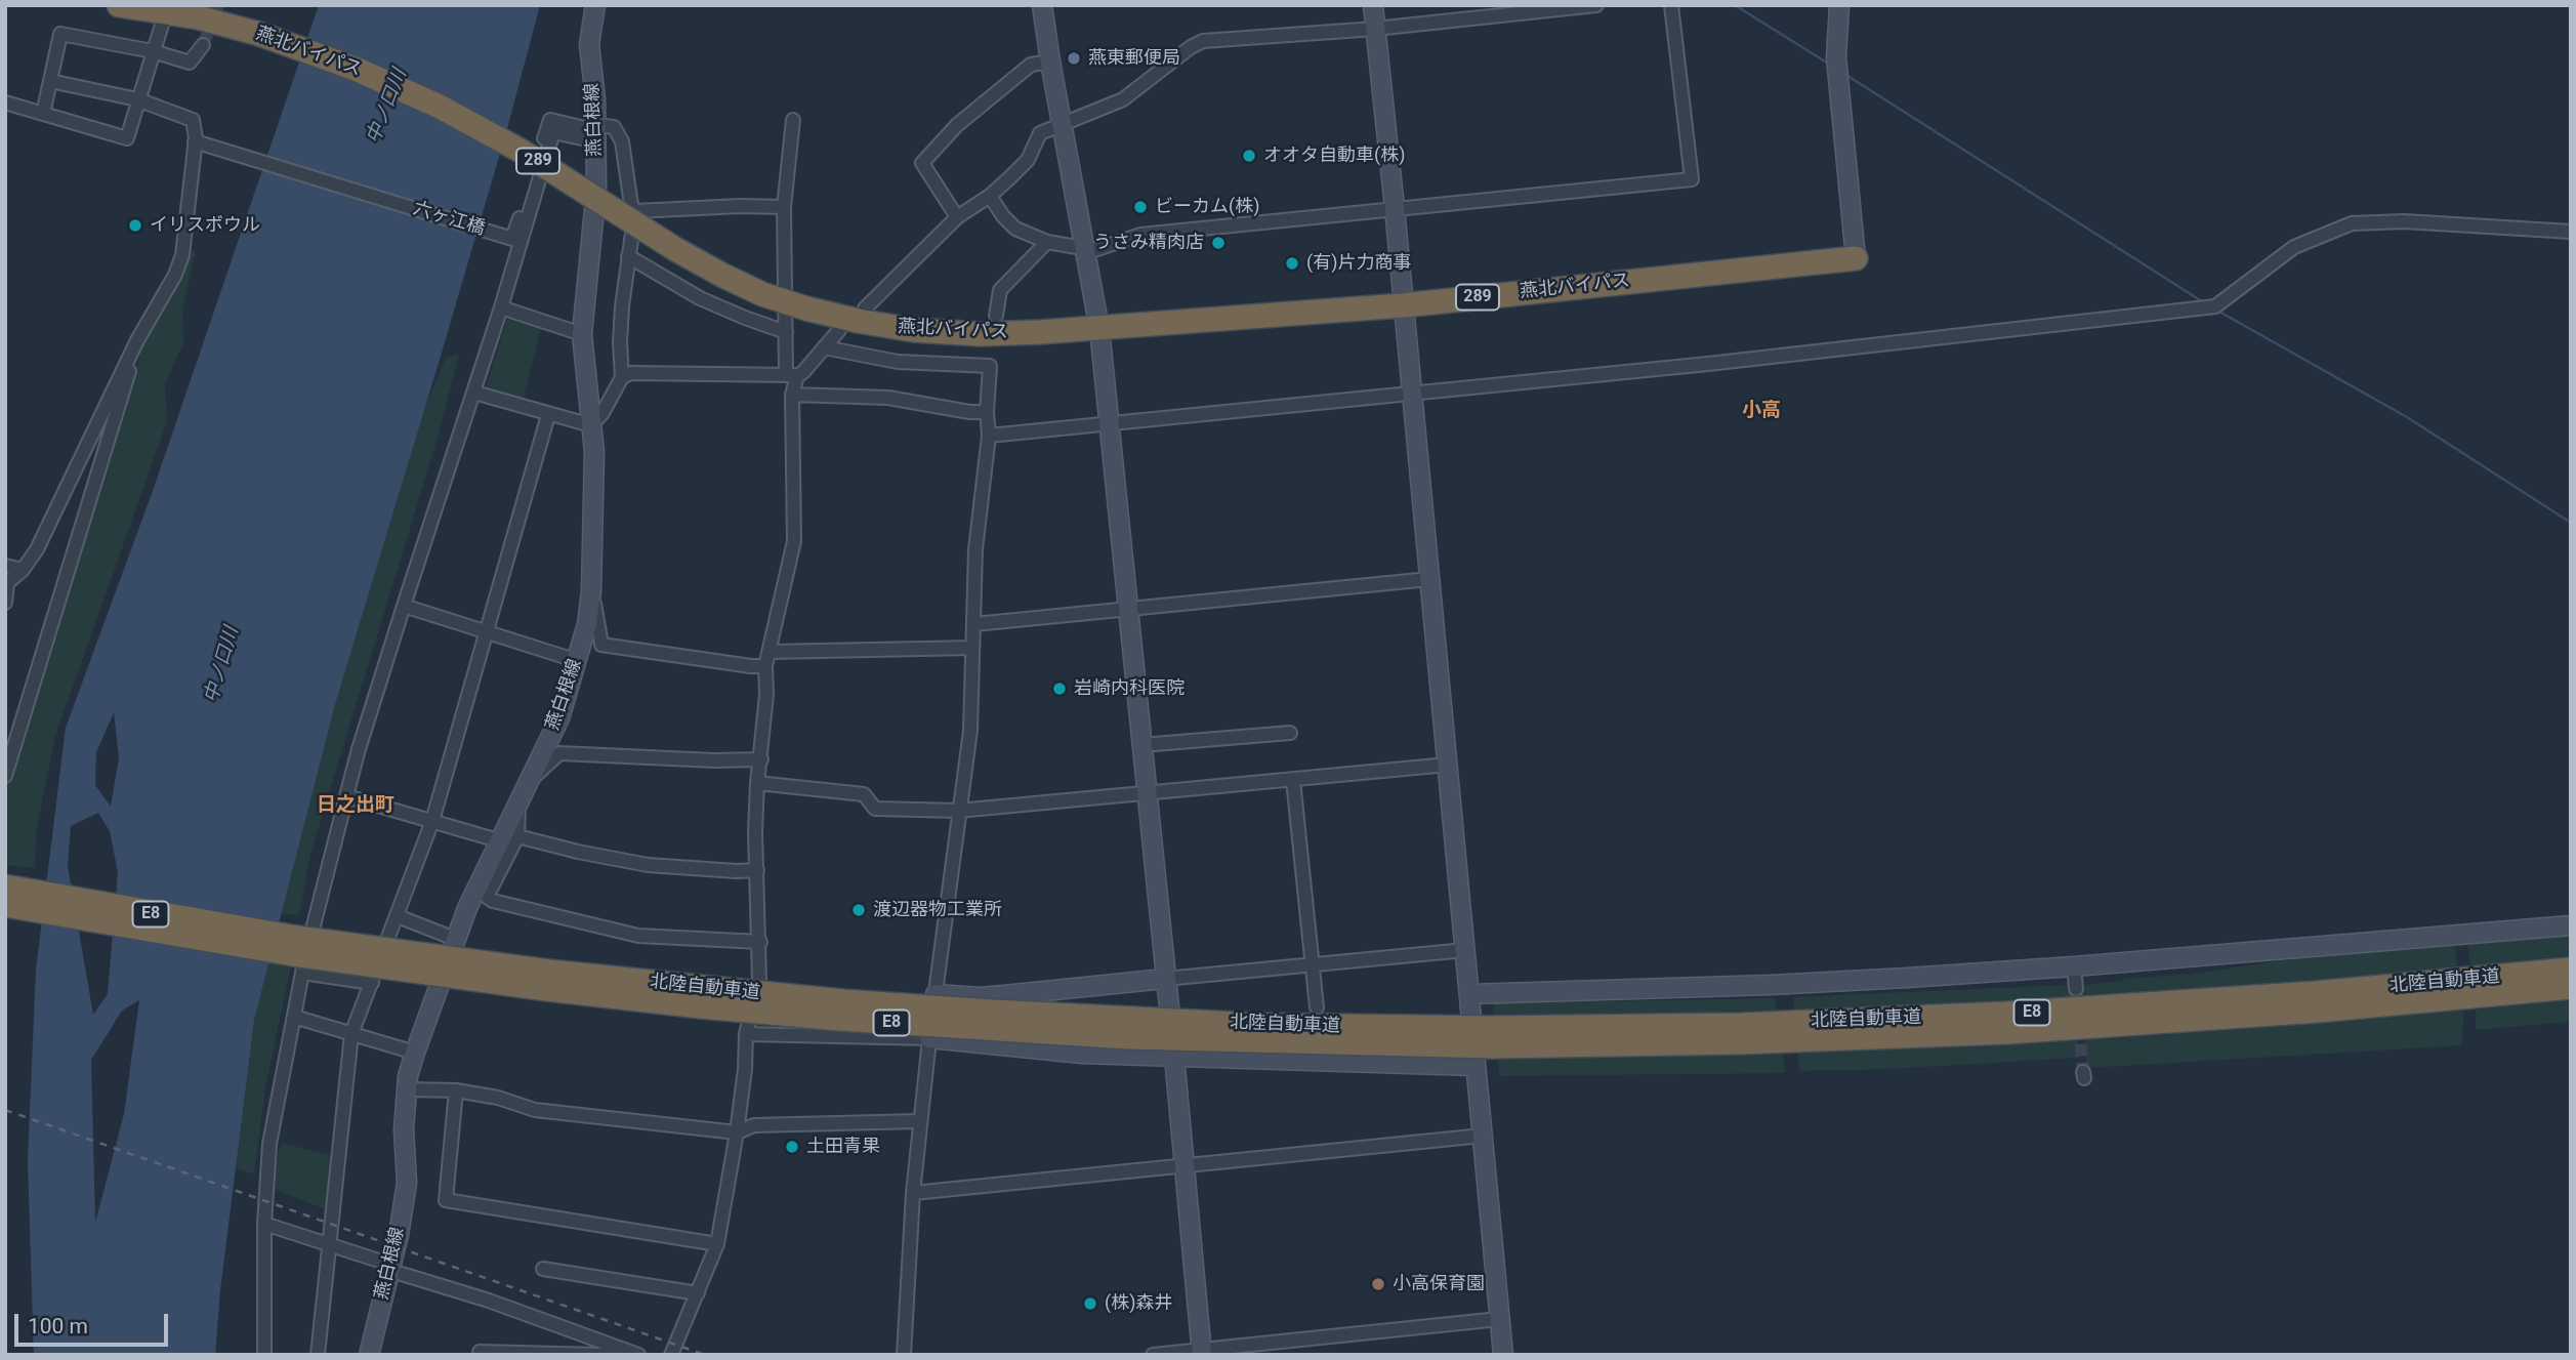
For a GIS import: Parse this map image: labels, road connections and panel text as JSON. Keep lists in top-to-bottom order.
{
  "streets": {
    "highway": [
      "燕北バイパス",
      "289",
      "E8",
      "北陸自動車道"
    ],
    "street": ["燕白根線", "六ヶ江橋"]
  },
  "crossings": [
    ["燕白根線", "六ヶ江橋"]
  ],
  "districts": ["小高", "日之出町"],
  "water": ["中ノ口川"],
  "places": [
    "燕東郵便局",
    "オオタ自動車(株)",
    "ビーカム(株)",
    "イリスボウル",
    "うさみ精肉店",
    "(有)片力商事",
    "岩崎内科医院",
    "渡辺器物工業所",
    "土田青果",
    "小高保育園",
    "(株)森井"
  ],
  "scale_bar": "100 m"
}
